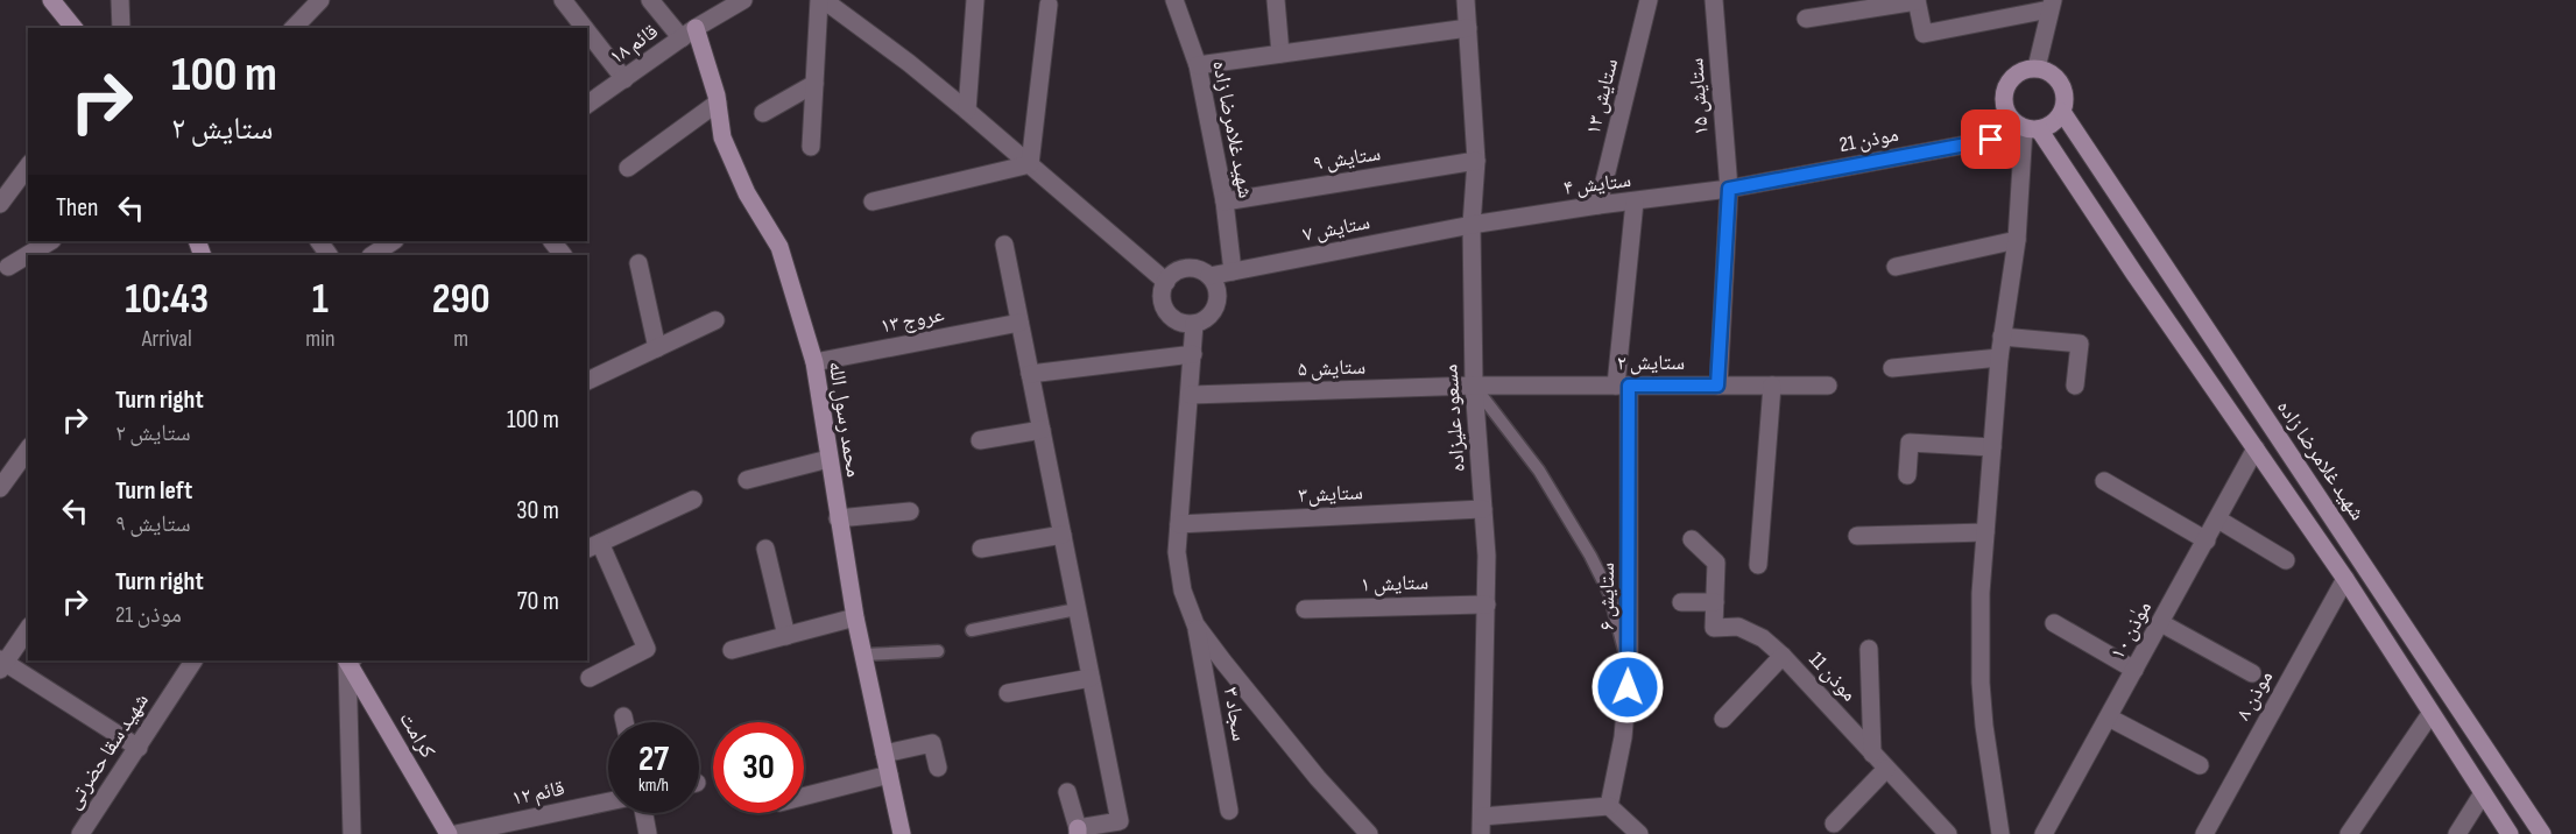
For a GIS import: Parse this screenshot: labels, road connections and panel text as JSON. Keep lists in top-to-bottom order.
{
  "streets": {
    "street": [
      "قائم ۱۸",
      "ستایش ۱۳",
      "ستایش ۱۵",
      "شهید غلامرضا زاده",
      "موذن 21",
      "ستایش ۹",
      "ستایش ۴",
      "ستایش ۷",
      "عروج ۱۳",
      "ستایش ۲",
      "ستایش ۵",
      "مسعود علیزاده",
      "محمد رسول الله",
      "ستایش۳",
      "ستایش ۱",
      "ستایش ۶",
      "موٰذن ۱۰",
      "موذن 11",
      "موذن ۸",
      "سجاد ۳",
      "کرامت",
      "شهید سقا حضرتی",
      "قائم ۱۲"
    ]
  },
  "crossings": [
    ["قائم ۱۸", "محمد رسول الله"],
    ["ستایش ۱۳", "ستایش ۴"],
    ["ستایش ۱۵", "موذن 21"],
    ["ستایش ۱۵", "ستایش ۴"],
    ["شهید غلامرضا زاده", "موذن 21"],
    ["شهید غلامرضا زاده", "ستایش ۹"],
    ["شهید غلامرضا زاده", "ستایش ۷"],
    ["موذن 21", "ستایش ۴"],
    ["ستایش ۹", "مسعود علیزاده"],
    ["ستایش ۴", "ستایش ۷"],
    ["ستایش ۴", "مسعود علیزاده"],
    ["ستایش ۷", "مسعود علیزاده"],
    ["عروج ۱۳", "محمد رسول الله"],
    ["ستایش ۲", "ستایش ۵"],
    ["ستایش ۲", "مسعود علیزاده"],
    ["ستایش ۲", "ستایش ۶"],
    ["ستایش ۵", "مسعود علیزاده"],
    ["مسعود علیزاده", "ستایش۳"],
    ["مسعود علیزاده", "ستایش ۱"]
  ],
  "page": {
    "turn": ["100 m", "ستایش ۲"],
    "then": "Then",
    "eta": [
      "10:43",
      "Arrival",
      "1",
      "min",
      "290",
      "m"
    ],
    "list": [
      {
        "name": "Turn right",
        "note": "ستایش ۲",
        "value": "100 m"
      },
      {
        "name": "Turn left",
        "note": "ستایش ۹",
        "value": "30 m"
      },
      {
        "name": "Turn right",
        "note": "موذن 21",
        "value": "70 m"
      }
    ],
    "speed": "27 km/h",
    "limit": "30"
  }
}
